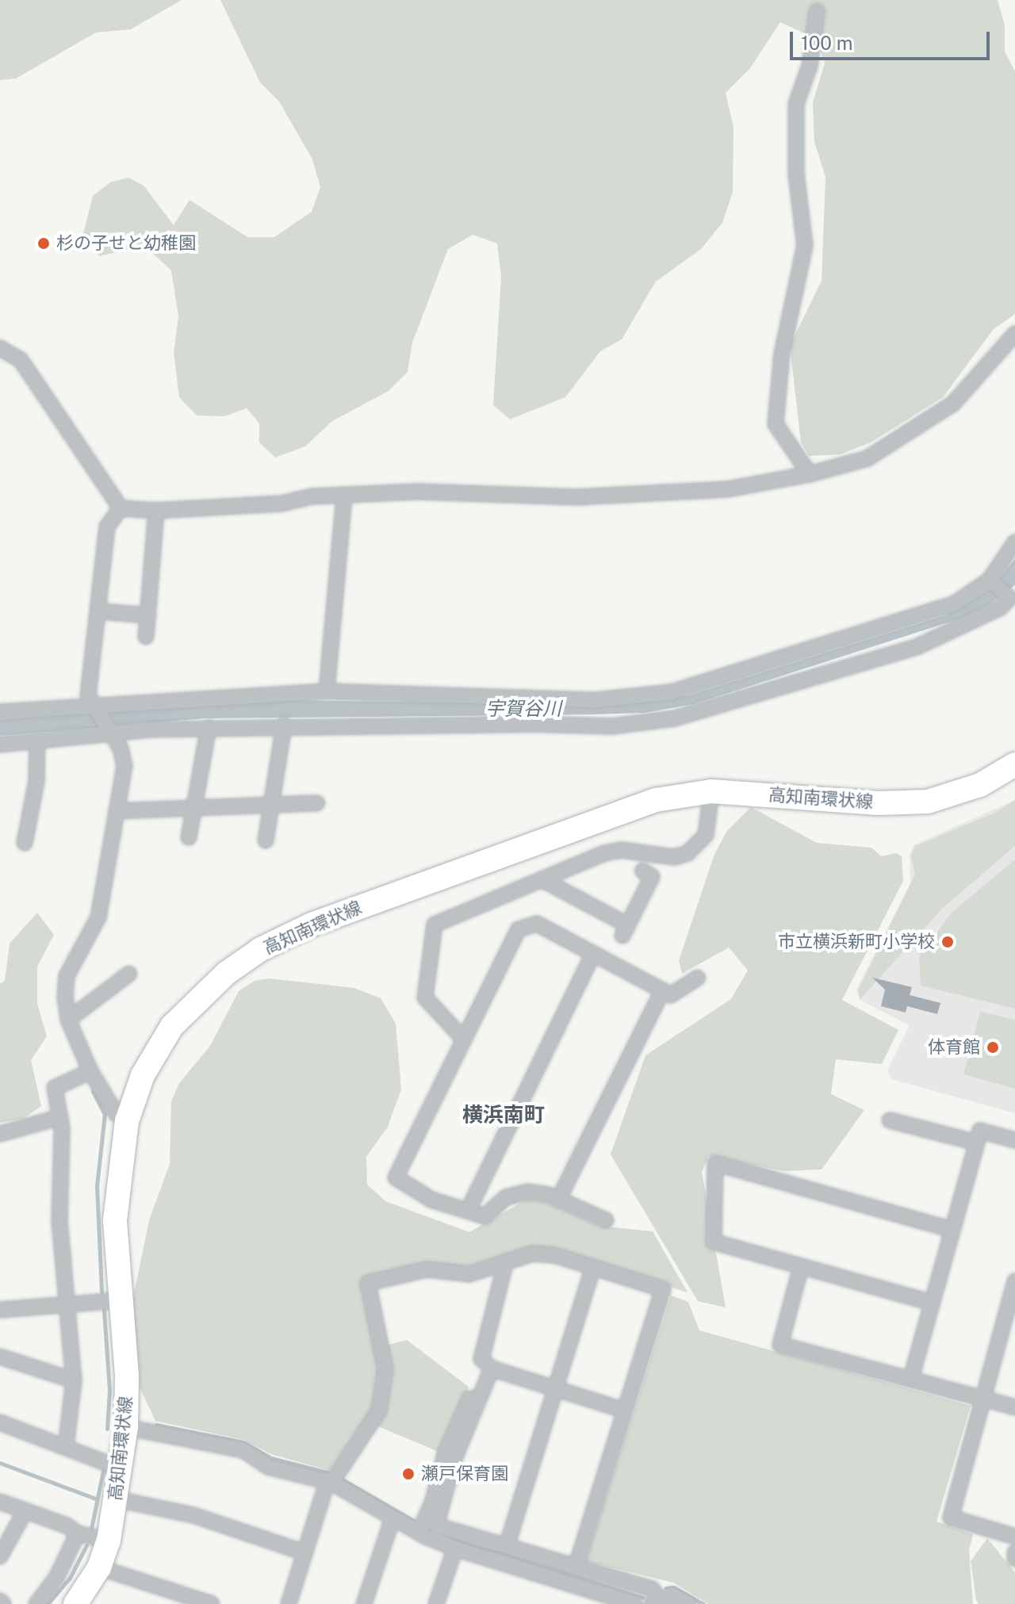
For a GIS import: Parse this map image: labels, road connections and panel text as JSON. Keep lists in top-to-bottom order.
{
  "streets": {
    "main road": ["高知南環状線"]
  },
  "districts": ["横浜南町"],
  "water": ["宇賀谷川"],
  "places": [
    "杉の子せと幼稚園",
    "市立横浜新町小学校",
    "体育館",
    "瀬戸保育園"
  ],
  "scale_bar": "100 m"
}
